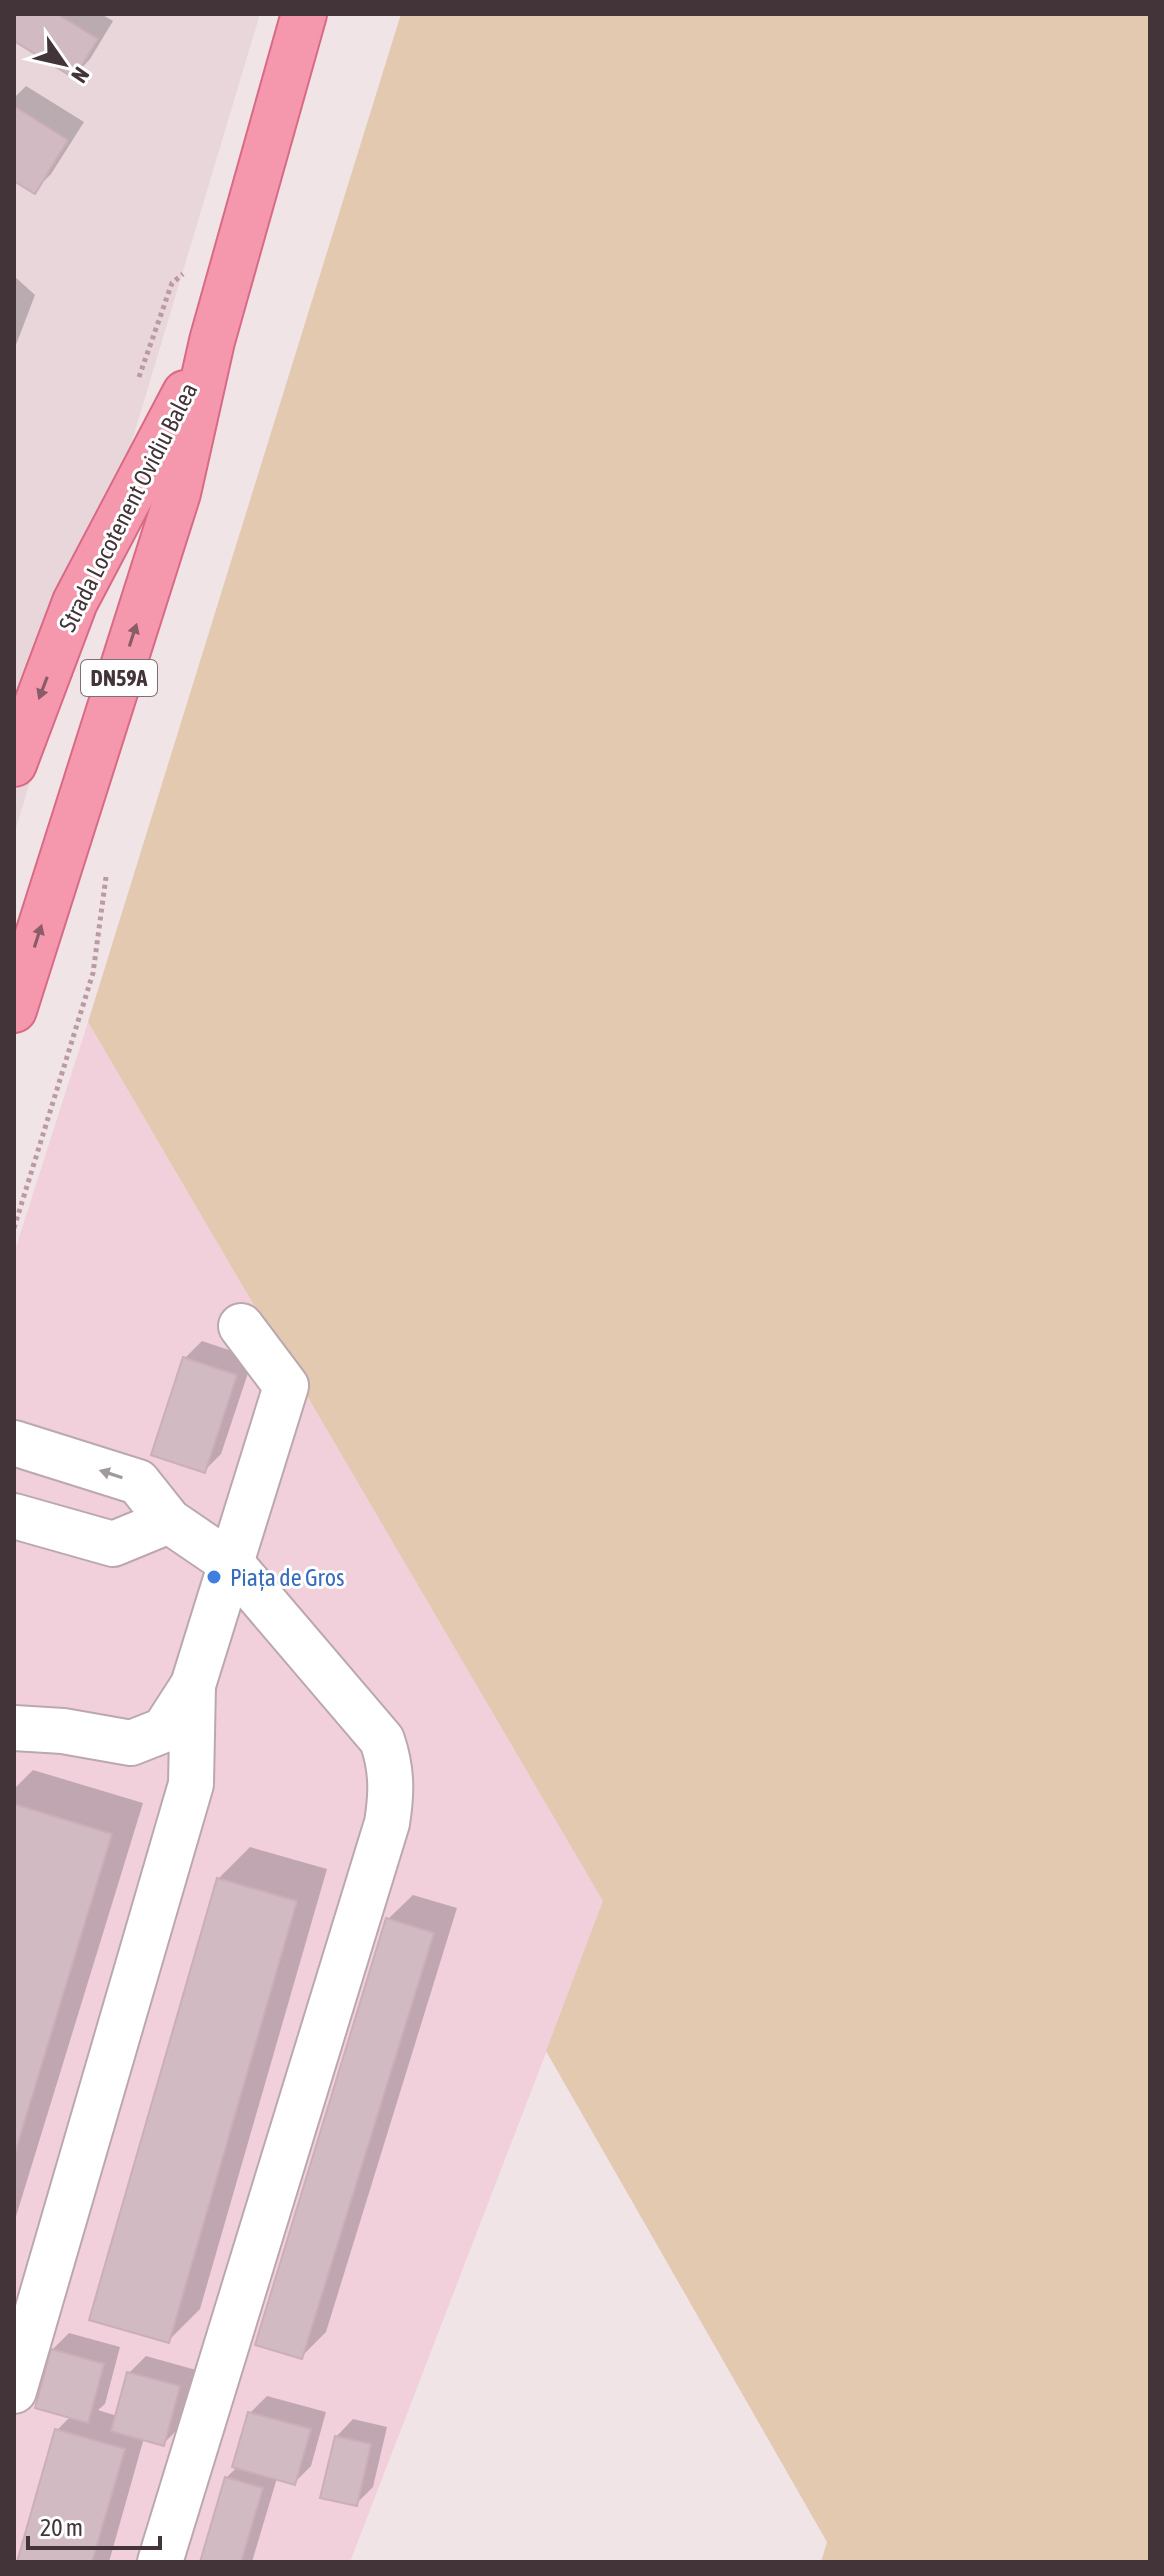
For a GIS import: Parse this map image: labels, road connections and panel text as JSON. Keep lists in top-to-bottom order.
{
  "streets": {
    "main road": ["Strada Locotenent Ovidiu Balea", "DN59A"]
  },
  "places": ["Piața de Gros"],
  "scale_bar": "20 m",
  "north": "bottom right"
}
